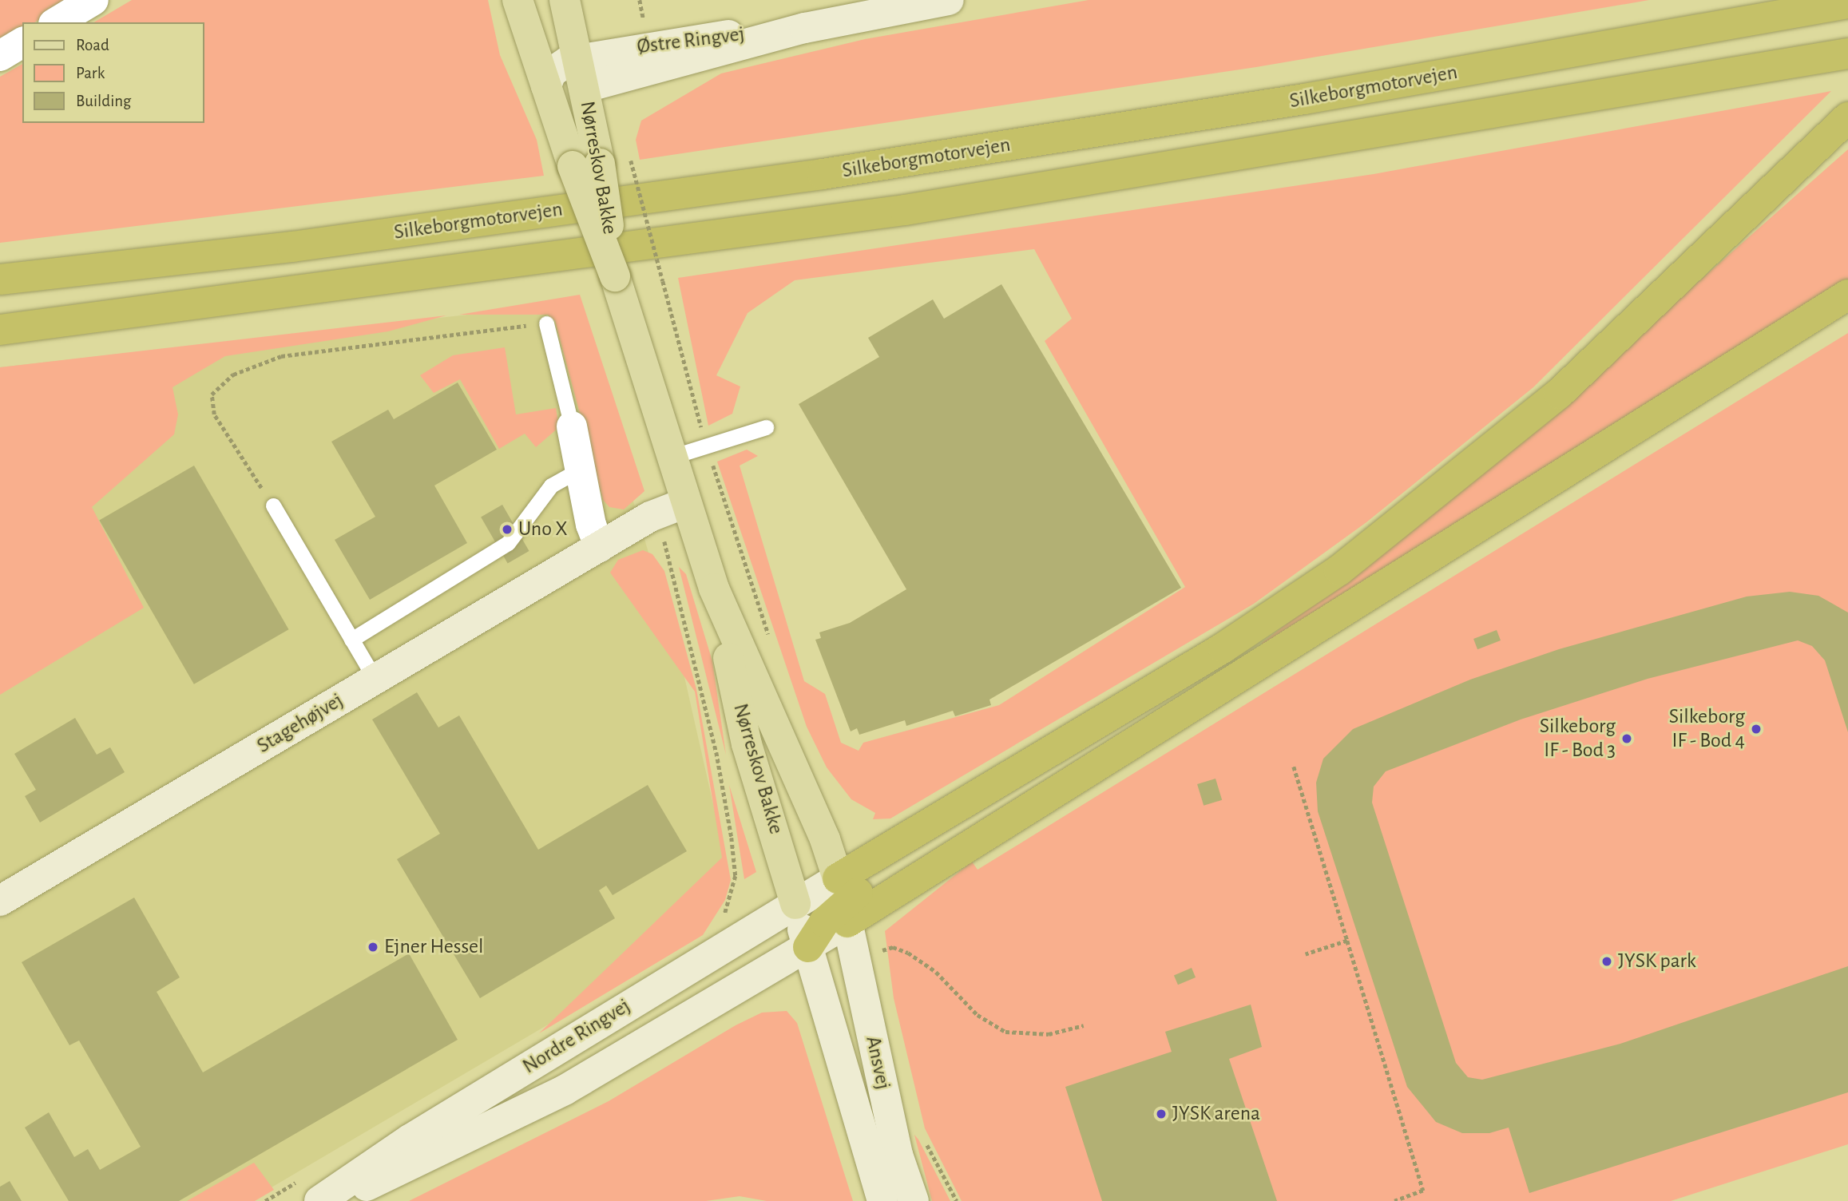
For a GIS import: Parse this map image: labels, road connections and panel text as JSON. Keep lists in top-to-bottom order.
{
  "streets": {
    "highway": ["Silkeborgmotorvejen"],
    "main road": [
      "Østre Ringvej",
      "Nørreskov Bakke",
      "Stagehøjvej",
      "Nordre Ringvej",
      "Ansvej"
    ]
  },
  "crossings": [
    ["Østre Ringvej", "Nørreskov Bakke"],
    ["Nørreskov Bakke", "Stagehøjvej"],
    ["Nørreskov Bakke", "Nordre Ringvej"],
    ["Nørreskov Bakke", "Ansvej"],
    ["Nordre Ringvej", "Ansvej"]
  ],
  "places": [
    "Uno X",
    "Silkeborg IF - Bod 4",
    "Silkeborg IF - Bod 3",
    "Ejner Hessel",
    "JYSK park",
    "JYSK arena"
  ],
  "legend": ["Road", "Park", "Building"]
}
